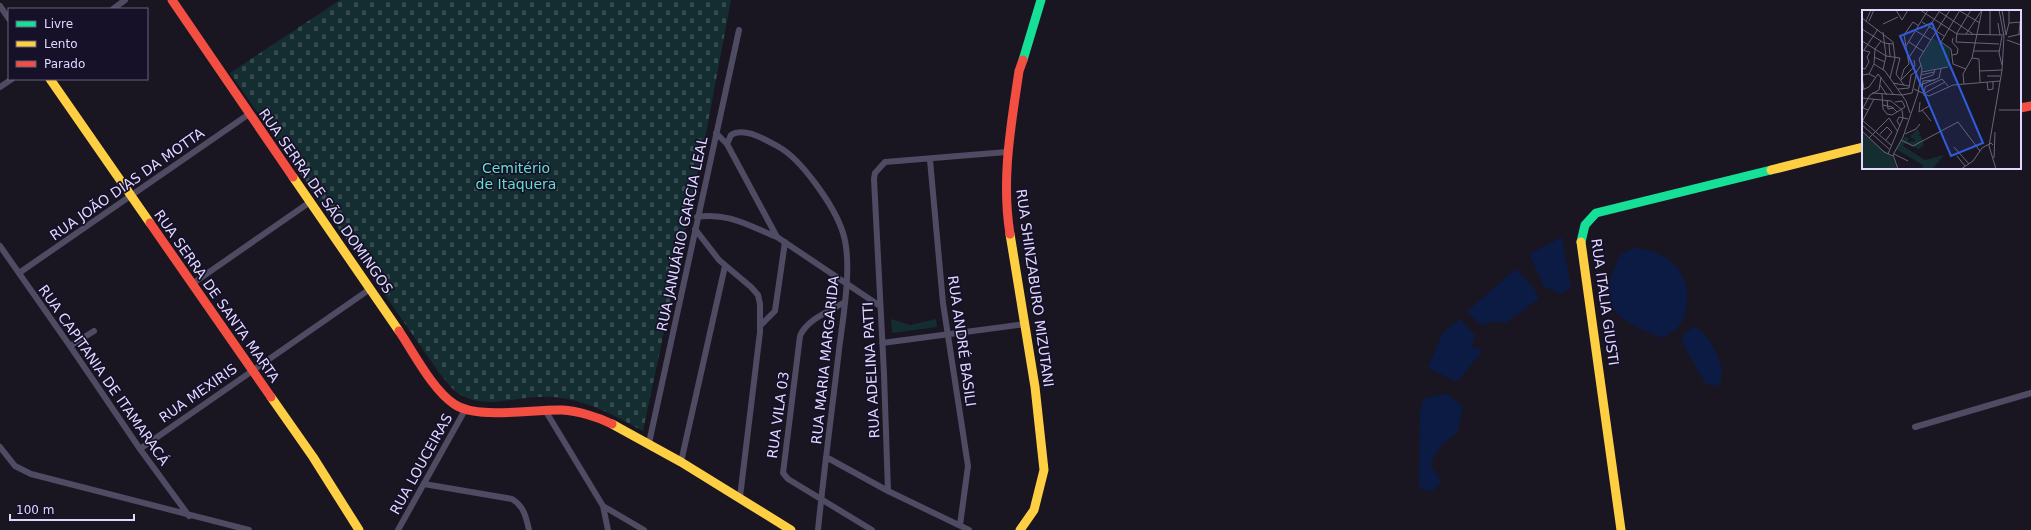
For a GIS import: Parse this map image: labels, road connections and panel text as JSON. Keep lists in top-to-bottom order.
{
  "streets": {
    "street": [
      "RUA JOÃO DIAS DA MOTTA",
      "RUA SERRA DE SÃO DOMINGOS",
      "RUA JANUÁRIO GARCIA LEAL",
      "RUA SHINZABURO MIZUTANI",
      "RUA SERRA DE SANTA MARTA",
      "RUA ITALIA GIUSTI",
      "RUA ANDRÉ BASILI",
      "RUA MARIA MARGARIDA",
      "RUA ADELINA PATTI",
      "RUA CAPITANIA DE ITAMARACÁ",
      "RUA MEXIRIS",
      "RUA VILA 03",
      "RUA LOUCEIRAS"
    ]
  },
  "crossings": [
    ["RUA JOÃO DIAS DA MOTTA", "RUA SERRA DE SÃO DOMINGOS"],
    ["RUA JOÃO DIAS DA MOTTA", "RUA SERRA DE SANTA MARTA"],
    ["RUA JOÃO DIAS DA MOTTA", "RUA CAPITANIA DE ITAMARACÁ"],
    ["RUA SERRA DE SÃO DOMINGOS", "RUA MEXIRIS"],
    ["RUA SERRA DE SÃO DOMINGOS", "RUA LOUCEIRAS"],
    ["RUA SERRA DE SANTA MARTA", "RUA MEXIRIS"],
    ["RUA ANDRÉ BASILI", "RUA ADELINA PATTI"],
    ["RUA MARIA MARGARIDA", "RUA VILA 03"],
    ["RUA CAPITANIA DE ITAMARACÁ", "RUA MEXIRIS"]
  ],
  "parks": ["Cemitério de Itaquera"],
  "legend": ["Livre", "Lento", "Parado"],
  "scale_bar": "100 m"
}
